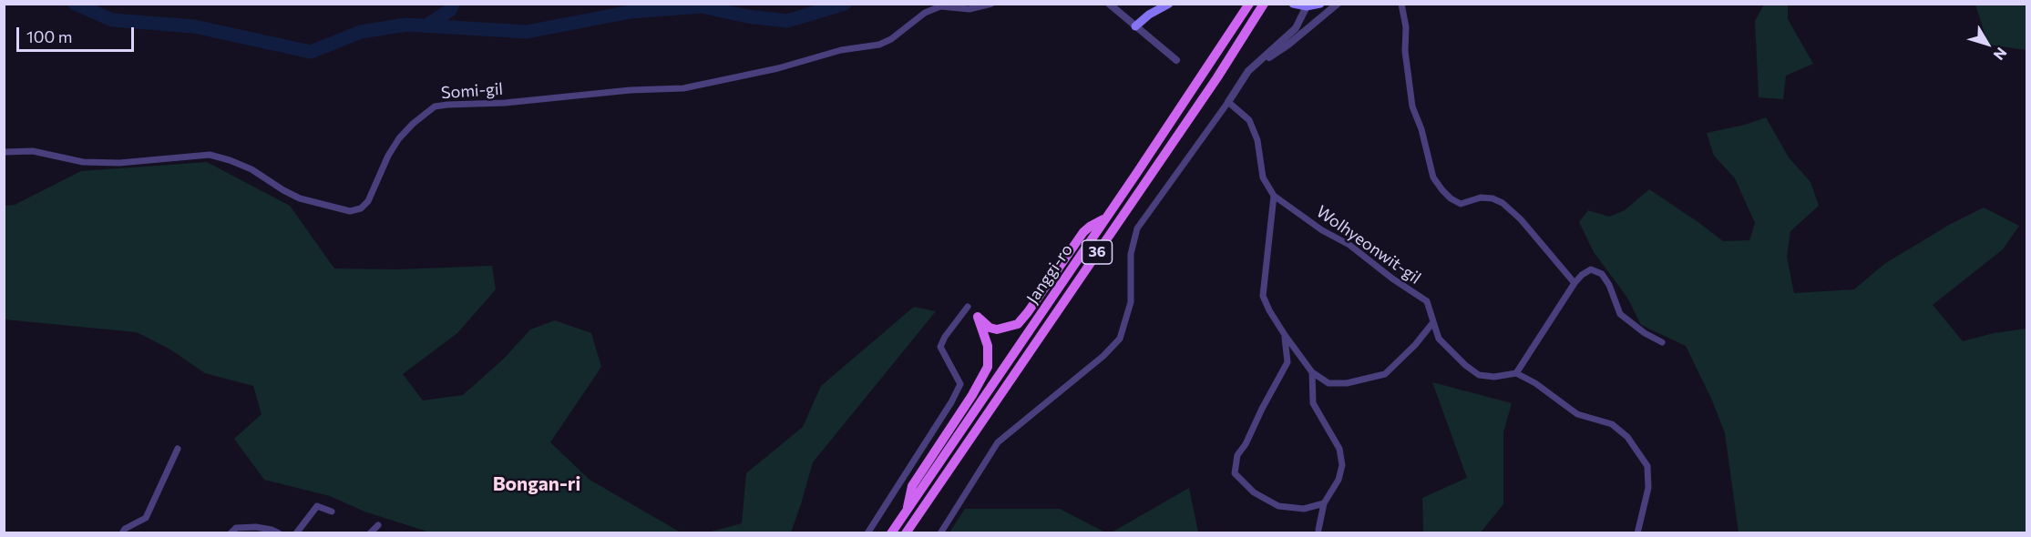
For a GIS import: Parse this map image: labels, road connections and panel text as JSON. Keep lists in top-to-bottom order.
{
  "streets": {
    "main road": ["36", "Janggi-ro"],
    "street": ["Somi-gil", "Wolhyeonwit-gil"]
  },
  "districts": ["Bongan-ri"],
  "scale_bar": "100 m",
  "north": "bottom right"
}
